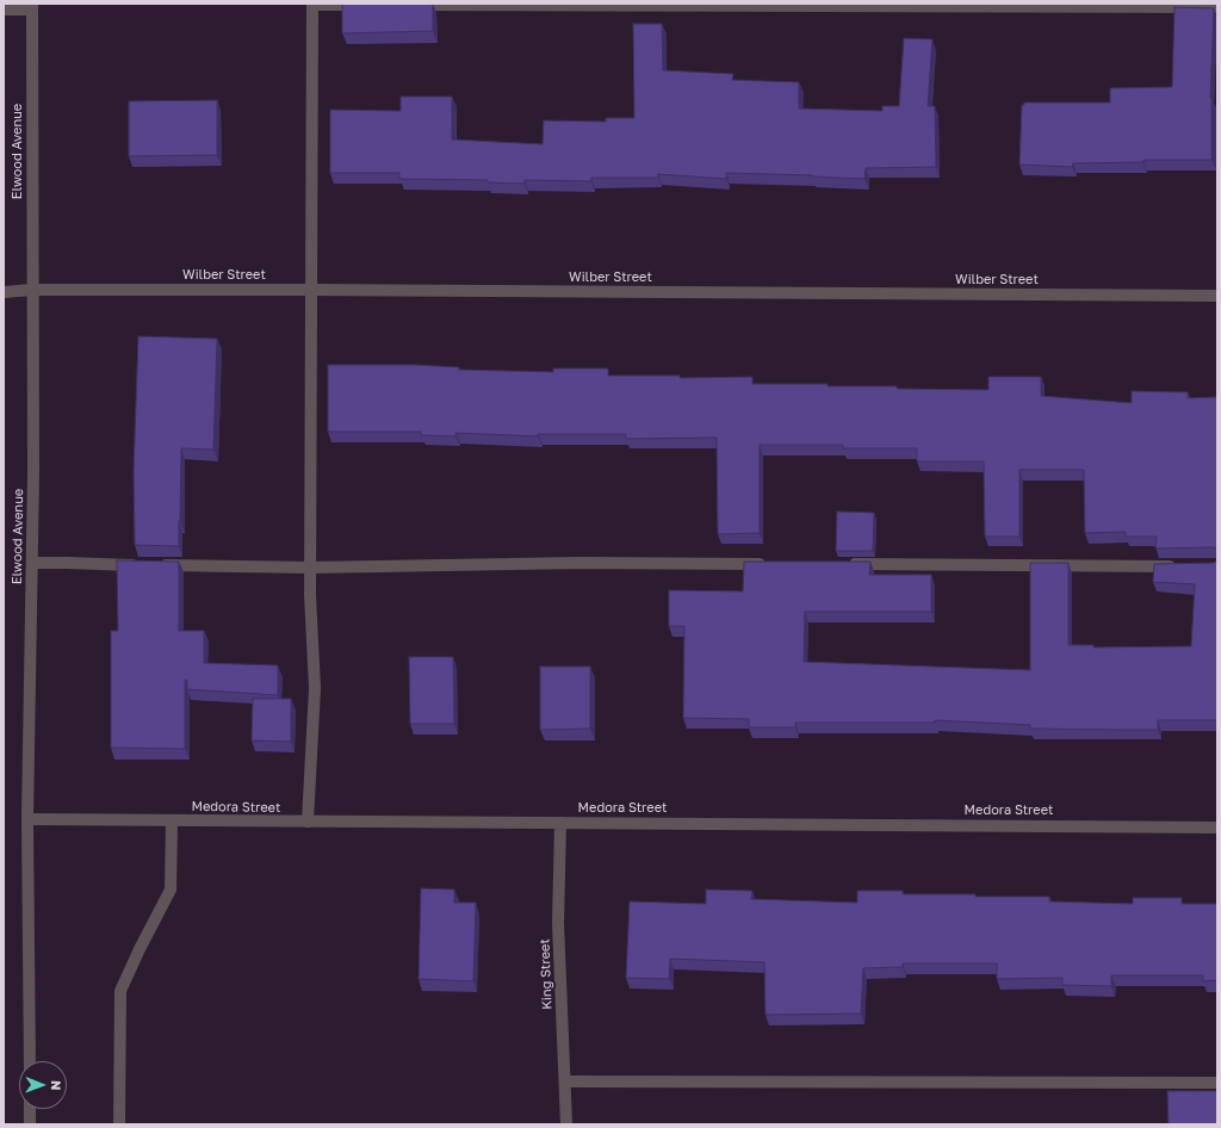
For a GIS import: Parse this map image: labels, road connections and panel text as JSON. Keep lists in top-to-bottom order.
{
  "streets": {
    "street": [
      "Elwood Avenue",
      "Wilber Street",
      "Medora Street",
      "King Street"
    ]
  },
  "crossings": [
    ["Elwood Avenue", "Wilber Street"],
    ["Elwood Avenue", "Medora Street"],
    ["Medora Street", "King Street"]
  ],
  "north": "right"
}
